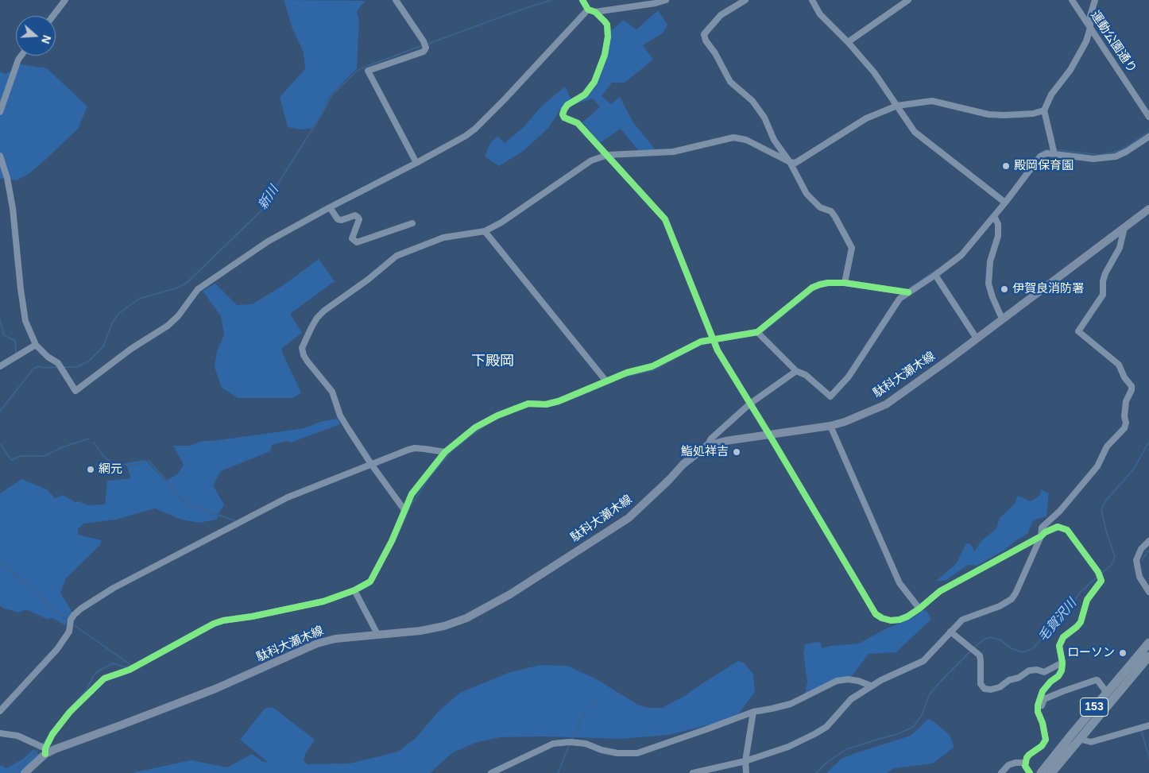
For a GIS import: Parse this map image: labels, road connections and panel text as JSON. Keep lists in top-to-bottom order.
{
  "streets": {
    "highway": ["153"],
    "main road": ["駄科大瀬木線"],
    "street": ["運動公園通り"]
  },
  "districts": ["下殿岡"],
  "water": ["新川", "毛賀沢川"],
  "places": [
    "殿岡保育園",
    "伊賀良消防署",
    "鮨処祥吉",
    "網元",
    "ローソン"
  ],
  "north": "right"
}
